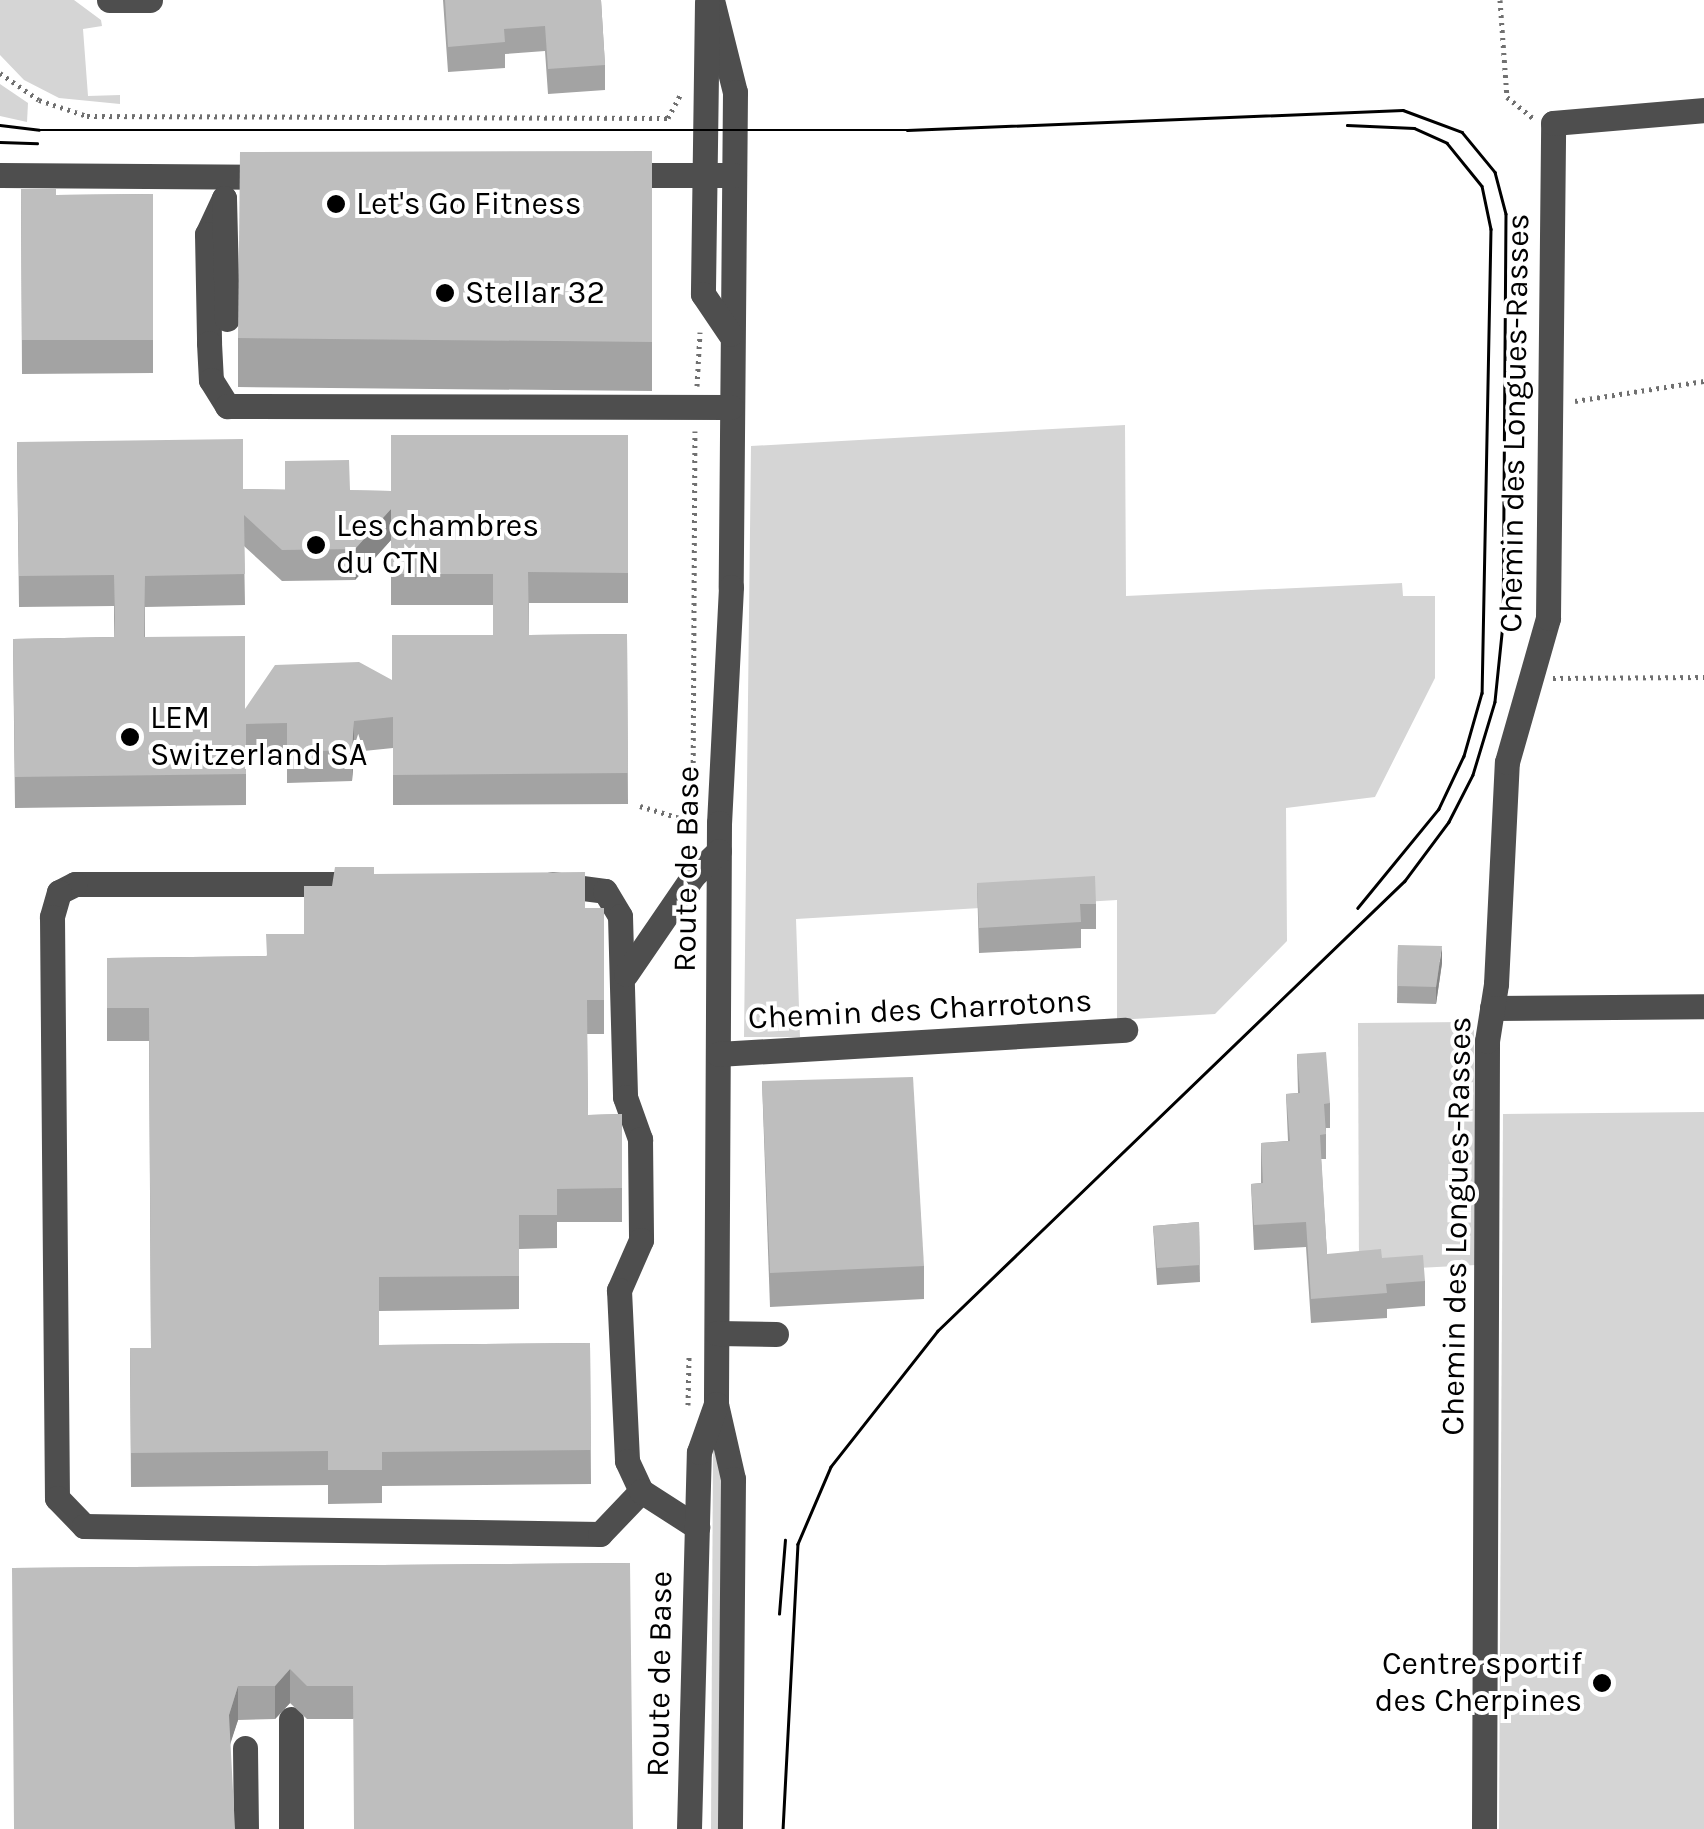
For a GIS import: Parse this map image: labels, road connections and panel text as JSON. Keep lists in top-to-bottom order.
{
  "streets": {
    "street": ["Chemin des Longues-Rasses", "Route de Base", "Chemin des Charrotons"]
  },
  "crossings": [
    ["Route de Base", "Chemin des Charrotons"]
  ],
  "places": [
    "Let's Go Fitness",
    "Stellar 32",
    "Les chambres du CTN",
    "LEM Switzerland SA",
    "Centre sportif des Cherpines"
  ]
}
